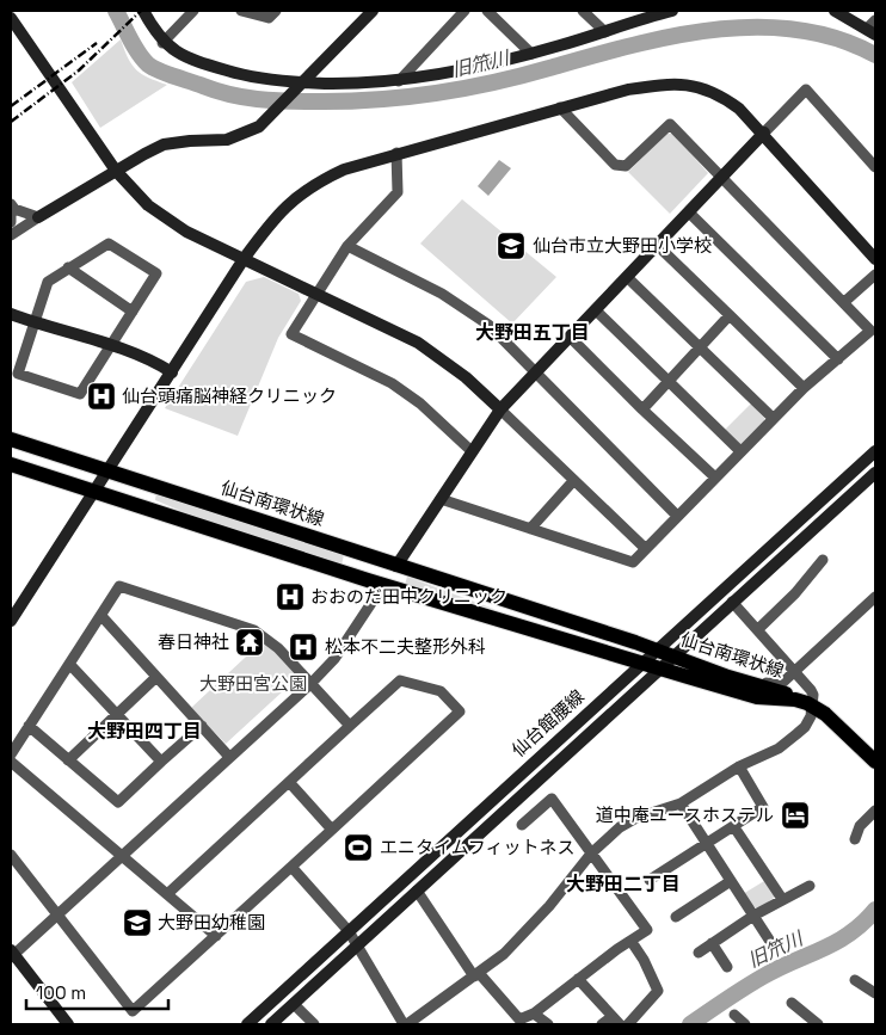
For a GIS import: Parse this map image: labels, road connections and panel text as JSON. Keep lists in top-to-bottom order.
{
  "streets": {
    "main road": ["仙台南環状線"],
    "street": ["仙台館腰線"]
  },
  "crossings": [
    ["仙台南環状線", "仙台館腰線"]
  ],
  "districts": ["大野田五丁目", "大野田四丁目", "大野田二丁目"],
  "water": ["旧笊川"],
  "parks": ["大野田宮公園"],
  "places": {
    "school or university": ["仙台市立大野田小学校", "大野田幼稚園"],
    "hospital": ["仙台頭痛脳神経クリニック", "おおのだ田中クリニック", "松本不二夫整形外科"],
    "temple": ["春日神社"],
    "hotel": ["道中庵ユースホステル"],
    "sports": ["エニタイムフィットネス"]
  },
  "scale_bar": "100 m"
}
